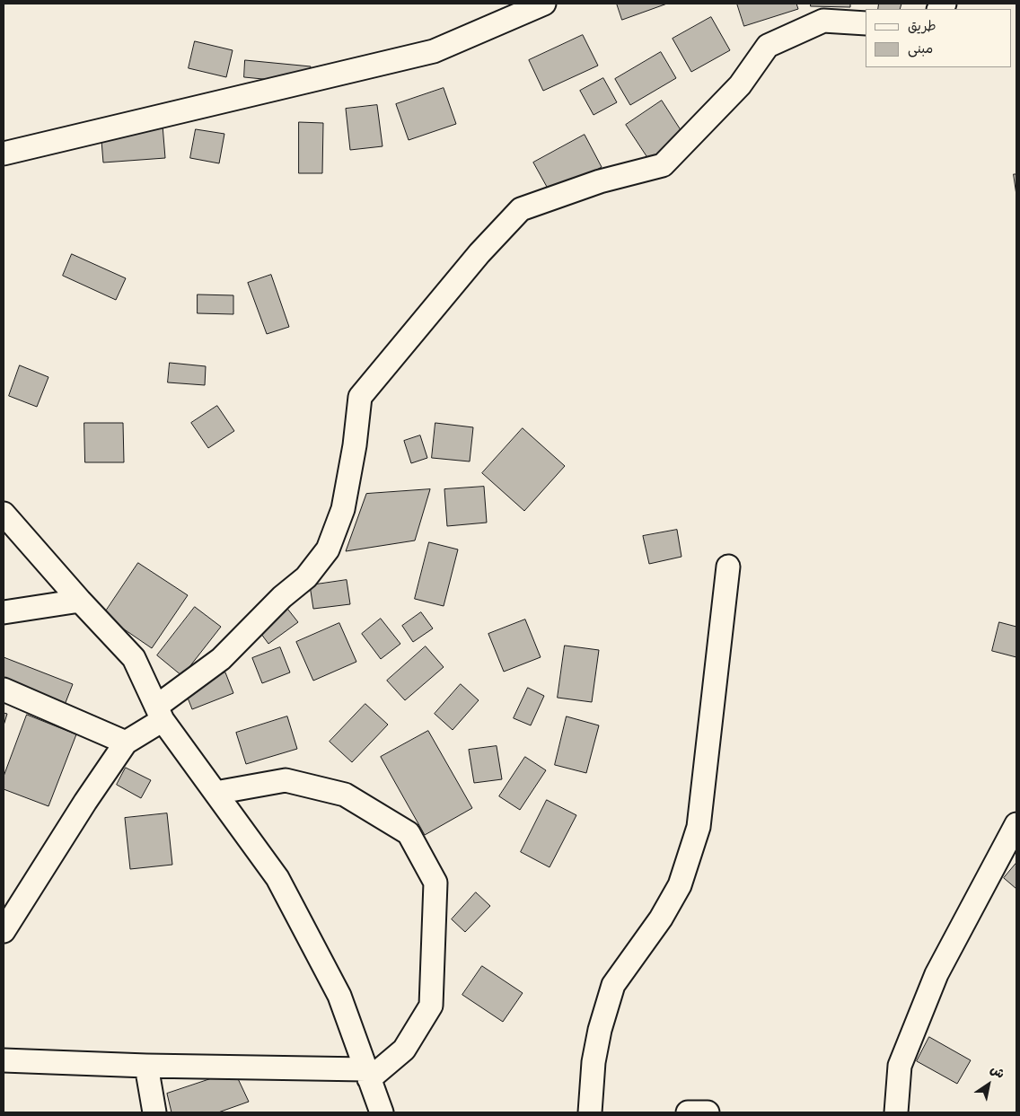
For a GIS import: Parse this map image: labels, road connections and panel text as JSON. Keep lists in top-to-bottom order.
{
  "legend": ["طريق", "مبنى"],
  "north": "top right"
}
